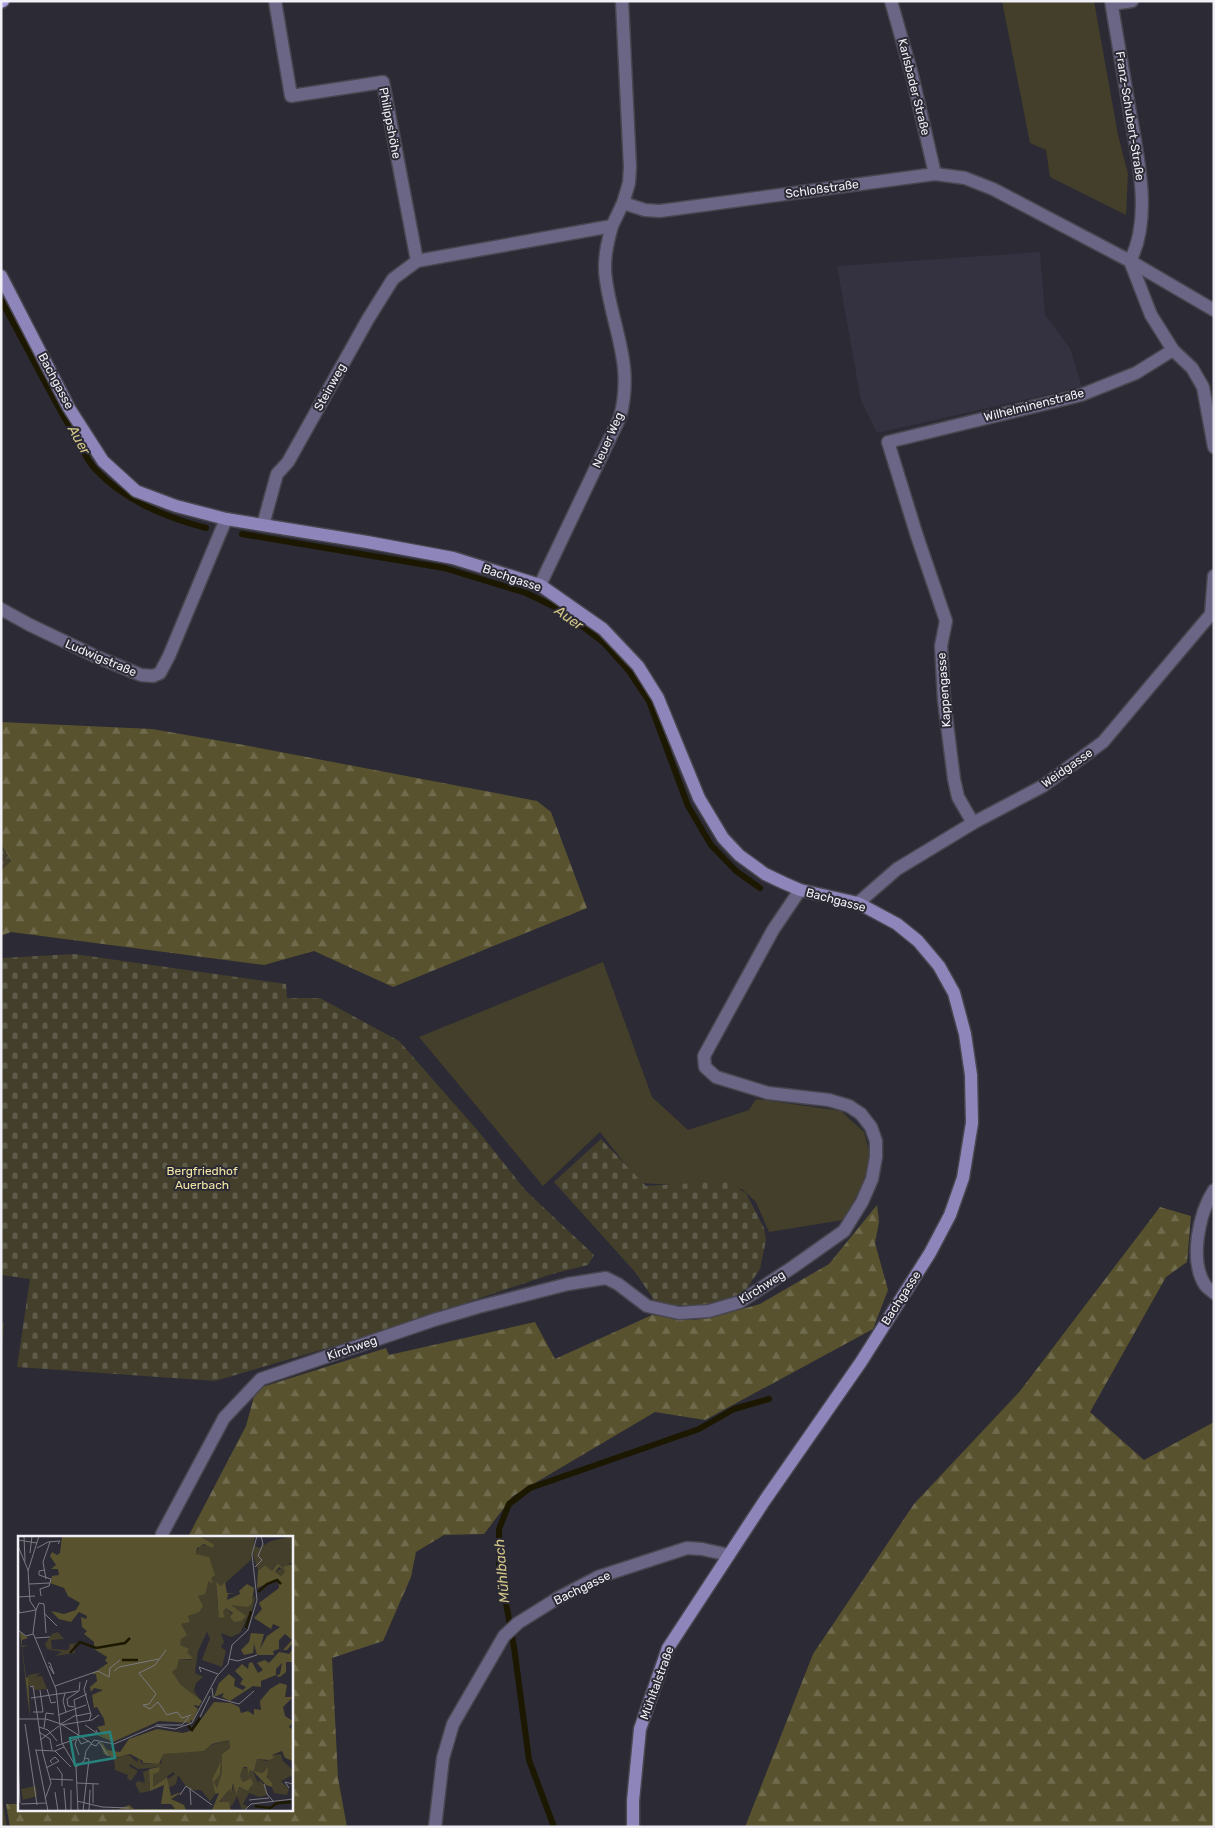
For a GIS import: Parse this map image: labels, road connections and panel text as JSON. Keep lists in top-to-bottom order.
{
  "streets": {
    "main road": ["Bachgasse", "Mühltalstraße"],
    "street": [
      "Karlsbader Straße",
      "Franz-Schubert-Straße",
      "Philippshöhe",
      "Schloßstraße",
      "Steinweg",
      "Wilhelminenstraße",
      "Neuer Weg",
      "Ludwigstraße",
      "Kappengasse",
      "Weidgasse",
      "Kirchweg"
    ]
  },
  "crossings": [
    ["Karlsbader Straße", "Schloßstraße"],
    ["Franz-Schubert-Straße", "Schloßstraße"],
    ["Philippshöhe", "Steinweg"],
    ["Bachgasse", "Steinweg"],
    ["Bachgasse", "Neuer Weg"],
    ["Bachgasse", "Ludwigstraße"],
    ["Bachgasse", "Weidgasse"],
    ["Bachgasse", "Kirchweg"],
    ["Bachgasse", "Mühltalstraße"],
    ["Wilhelminenstraße", "Kappengasse"],
    ["Kappengasse", "Weidgasse"]
  ],
  "water": ["Auer", "Mühlbach"],
  "parks": ["Bergfriedhof Auerbach"]
}
